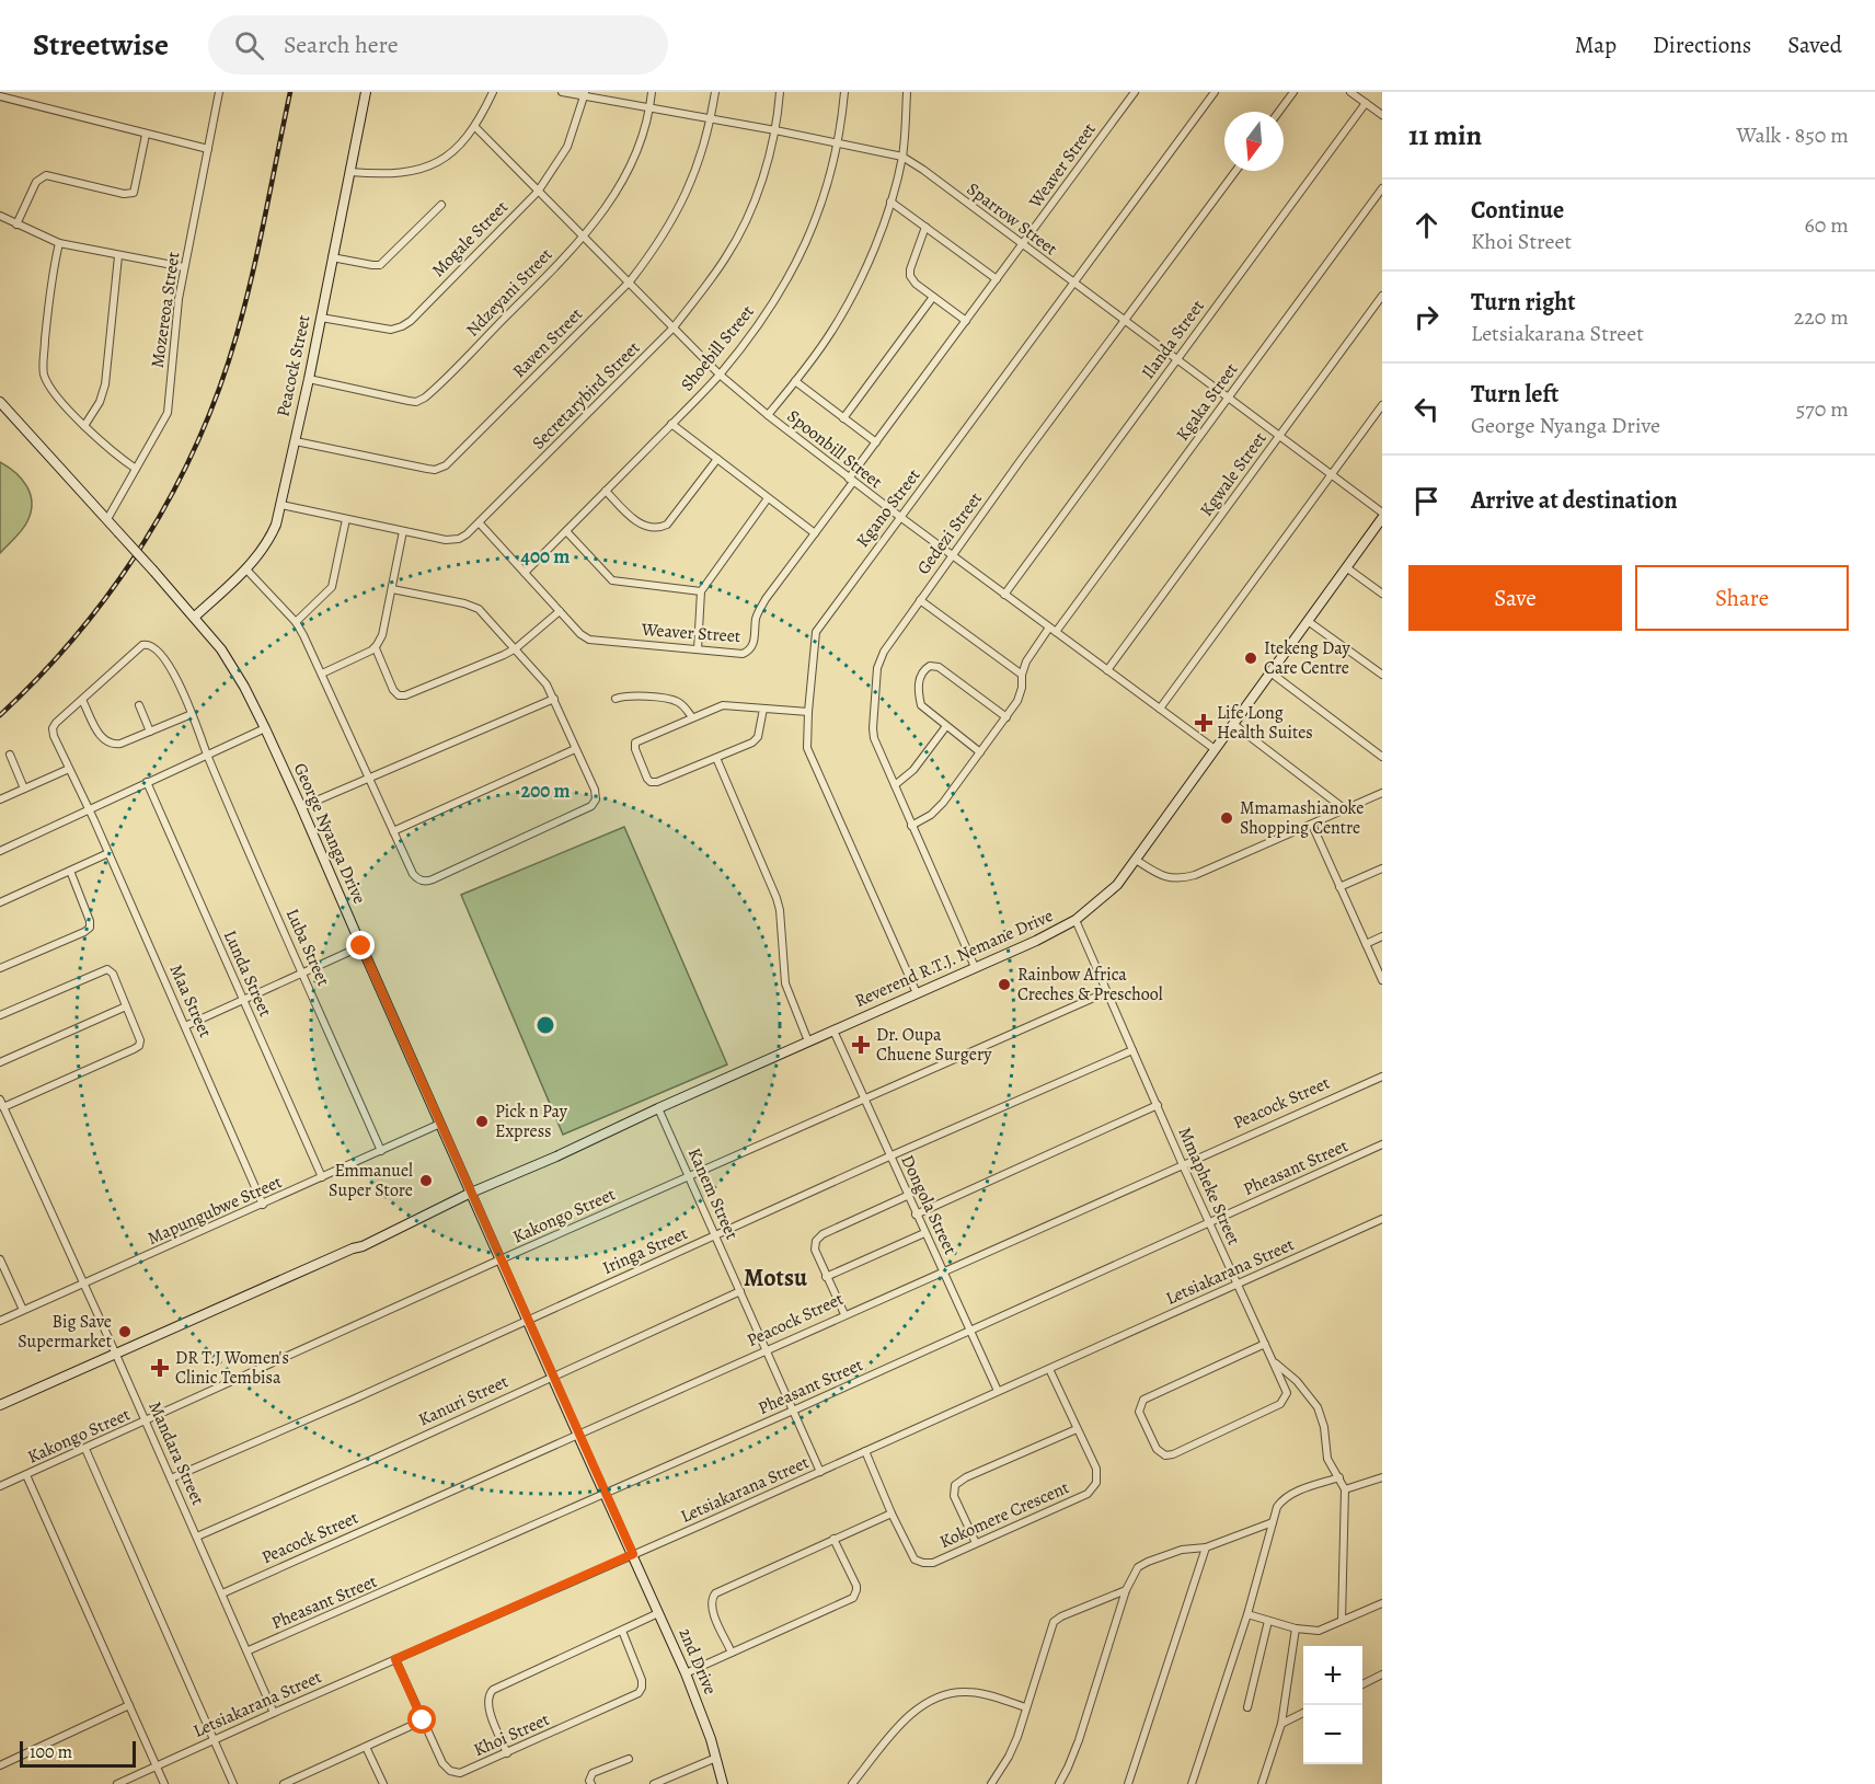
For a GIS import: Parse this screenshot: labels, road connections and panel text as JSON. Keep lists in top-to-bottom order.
{
  "streets": {
    "street": [
      "Weaver Street",
      "Sparrow Street",
      "Mogale Street",
      "Ndzeyani Street",
      "Mozereoa Street",
      "Ilanda Street",
      "Raven Street",
      "Shoebill Street",
      "Peacock Street",
      "Secretarybird Street",
      "Kgaka Street",
      "Spoonbill Street",
      "Kgwale Street",
      "Kgano Street",
      "Gedezi Street",
      "George Nyanga Drive",
      "Luba Street",
      "Reverend R.T.J. Nemane Drive",
      "Lunda Street",
      "Maa Street",
      "Pheasant Street",
      "Mmapheke Street",
      "Kanem Street",
      "Dongola Street",
      "Mapungubwe Street",
      "Kakongo Street",
      "Iringa Street",
      "Letsiakarana Street",
      "Kanuri Street",
      "Mandara Street",
      "Kokomere Crescent",
      "2nd Drive",
      "Khoi Street"
    ]
  },
  "crossings": [
    ["Weaver Street", "Sparrow Street"],
    ["Weaver Street", "Shoebill Street"],
    ["Weaver Street", "Secretarybird Street"],
    ["Weaver Street", "Spoonbill Street"],
    ["Sparrow Street", "Mogale Street"],
    ["Sparrow Street", "Ndzeyani Street"],
    ["Sparrow Street", "Ilanda Street"],
    ["Sparrow Street", "Raven Street"],
    ["Sparrow Street", "Shoebill Street"],
    ["Sparrow Street", "Secretarybird Street"],
    ["Sparrow Street", "Kgaka Street"],
    ["Sparrow Street", "Kgwale Street"],
    ["Sparrow Street", "Kgano Street"],
    ["Sparrow Street", "Gedezi Street"],
    ["Mogale Street", "Peacock Street"],
    ["Mogale Street", "Spoonbill Street"],
    ["Ndzeyani Street", "Peacock Street"],
    ["Ndzeyani Street", "Spoonbill Street"],
    ["Mozereoa Street", "George Nyanga Drive"],
    ["Ilanda Street", "Spoonbill Street"],
    ["Raven Street", "Peacock Street"],
    ["Raven Street", "Spoonbill Street"],
    ["Shoebill Street", "Spoonbill Street"],
    ["Peacock Street", "Secretarybird Street"],
    ["Peacock Street", "George Nyanga Drive"],
    ["Peacock Street", "Mmapheke Street"],
    ["Peacock Street", "Kanem Street"],
    ["Peacock Street", "Dongola Street"],
    ["Peacock Street", "Mandara Street"],
    ["Secretarybird Street", "Spoonbill Street"],
    ["Kgaka Street", "Spoonbill Street"],
    ["Kgaka Street", "Gedezi Street"],
    ["Spoonbill Street", "Kgwale Street"],
    ["Spoonbill Street", "Kgano Street"],
    ["Spoonbill Street", "Gedezi Street"],
    ["Spoonbill Street", "Reverend R.T.J. Nemane Drive"],
    ["Kgano Street", "Reverend R.T.J. Nemane Drive"],
    ["Gedezi Street", "Reverend R.T.J. Nemane Drive"],
    ["George Nyanga Drive", "Reverend R.T.J. Nemane Drive"],
    ["George Nyanga Drive", "Pheasant Street"],
    ["George Nyanga Drive", "Mapungubwe Street"],
    ["George Nyanga Drive", "Kakongo Street"],
    ["George Nyanga Drive", "Iringa Street"],
    ["George Nyanga Drive", "Letsiakarana Street"],
    ["George Nyanga Drive", "Kanuri Street"],
    ["George Nyanga Drive", "2nd Drive"],
    ["Luba Street", "Maa Street"],
    ["Luba Street", "Mapungubwe Street"],
    ["Reverend R.T.J. Nemane Drive", "Mmapheke Street"],
    ["Reverend R.T.J. Nemane Drive", "Kanem Street"],
    ["Reverend R.T.J. Nemane Drive", "Dongola Street"],
    ["Reverend R.T.J. Nemane Drive", "Mandara Street"],
    ["Lunda Street", "Mapungubwe Street"],
    ["Maa Street", "Mapungubwe Street"],
    ["Pheasant Street", "Mmapheke Street"],
    ["Pheasant Street", "Kanem Street"],
    ["Pheasant Street", "Dongola Street"],
    ["Pheasant Street", "Mandara Street"],
    ["Mmapheke Street", "Kakongo Street"],
    ["Mmapheke Street", "Iringa Street"],
    ["Mmapheke Street", "Letsiakarana Street"],
    ["Kanem Street", "Kakongo Street"],
    ["Kanem Street", "Iringa Street"],
    ["Kanem Street", "Letsiakarana Street"],
    ["Kanem Street", "Kanuri Street"],
    ["Dongola Street", "Kakongo Street"],
    ["Dongola Street", "Iringa Street"],
    ["Dongola Street", "Letsiakarana Street"],
    ["Mapungubwe Street", "Mandara Street"],
    ["Kakongo Street", "Mandara Street"],
    ["Iringa Street", "Mandara Street"],
    ["Letsiakarana Street", "Mandara Street"],
    ["Letsiakarana Street", "Kokomere Crescent"],
    ["Letsiakarana Street", "2nd Drive"],
    ["Letsiakarana Street", "Khoi Street"],
    ["Kanuri Street", "Mandara Street"]
  ],
  "districts": ["Motsu"],
  "places": {
    "other": [
      "Itekeng Day Care Centre",
      "Mmamashianoke Shopping Centre",
      "Rainbow Africa Creches & Preschool",
      "Pick n Pay Express",
      "Emmanuel Super Store",
      "Big Save Supermarket"
    ],
    "health": ["Life Long Health Suites", "Dr. Oupa Chuene Surgery", "DR T.J Women's Clinic Tembisa"]
  },
  "scale_bar": "100 m",
  "north": "bottom",
  "page": {
    "header": "Streetwise",
    "search": "Search here",
    "nav": ["Map", "Directions", "Saved"],
    "heading": ["11 min", "Walk · 850 m"],
    "list": [
      ["Continue", "Khoi Street", "60 m"],
      ["Turn right", "Letsiakarana Street", "220 m"],
      ["Turn left", "George Nyanga Drive", "570 m"],
      "Arrive at destination"
    ],
    "buttons": ["Save", "Share"],
    "map_buttons": ["+", "−"],
    "scale": "100 m"
  },
  "rings": ["400 m", "200 m"]
}
